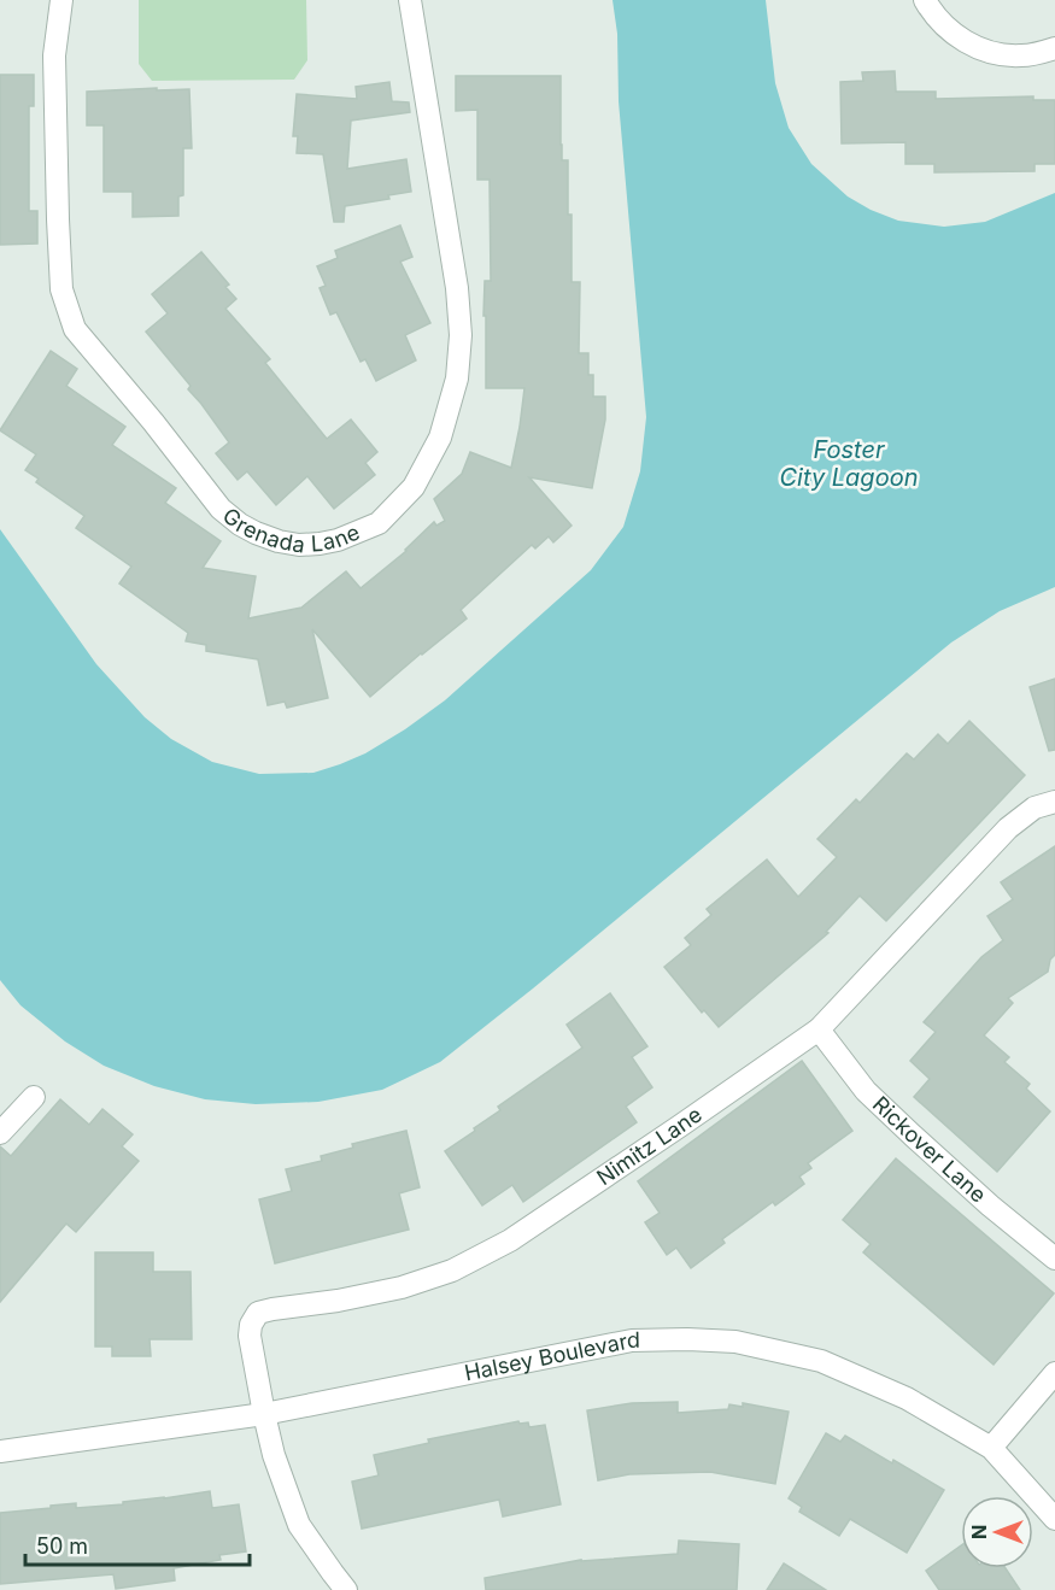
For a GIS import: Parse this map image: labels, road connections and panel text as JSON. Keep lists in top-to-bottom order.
{
  "streets": {
    "street": [
      "Grenada Lane",
      "Nimitz Lane",
      "Rickover Lane",
      "Halsey Boulevard"
    ]
  },
  "crossings": [
    ["Nimitz Lane", "Rickover Lane"],
    ["Nimitz Lane", "Halsey Boulevard"]
  ],
  "water": ["Foster City Lagoon"],
  "scale_bar": "50 m",
  "north": "left"
}
